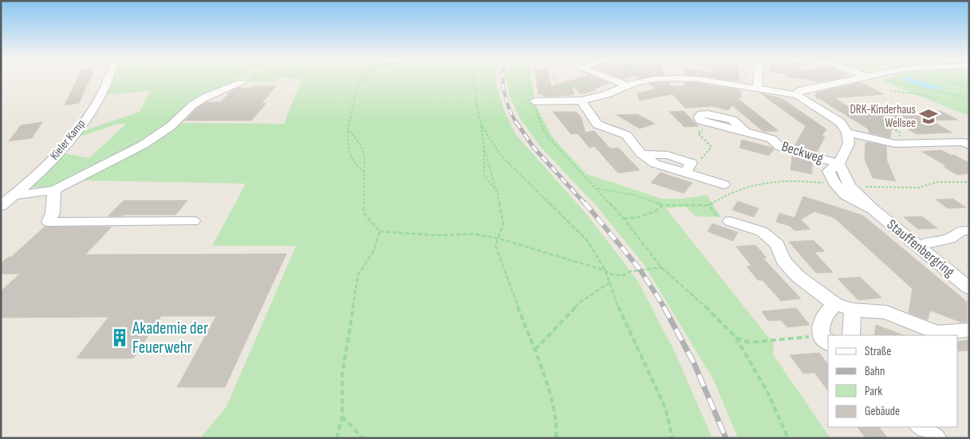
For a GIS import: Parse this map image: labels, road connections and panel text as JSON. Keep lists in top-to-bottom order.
{
  "streets": {
    "street": ["Kieler Kamp", "Beckweg", "Stauffenbergring"]
  },
  "crossings": [
    ["Beckweg", "Stauffenbergring"]
  ],
  "places": {
    "school or university": ["DRK-Kinderhaus Wellsee"],
    "building": ["Akademie der Feuerwehr"]
  },
  "legend": [
    "Straße",
    "Bahn",
    "Park",
    "Gebäude"
  ]
}
